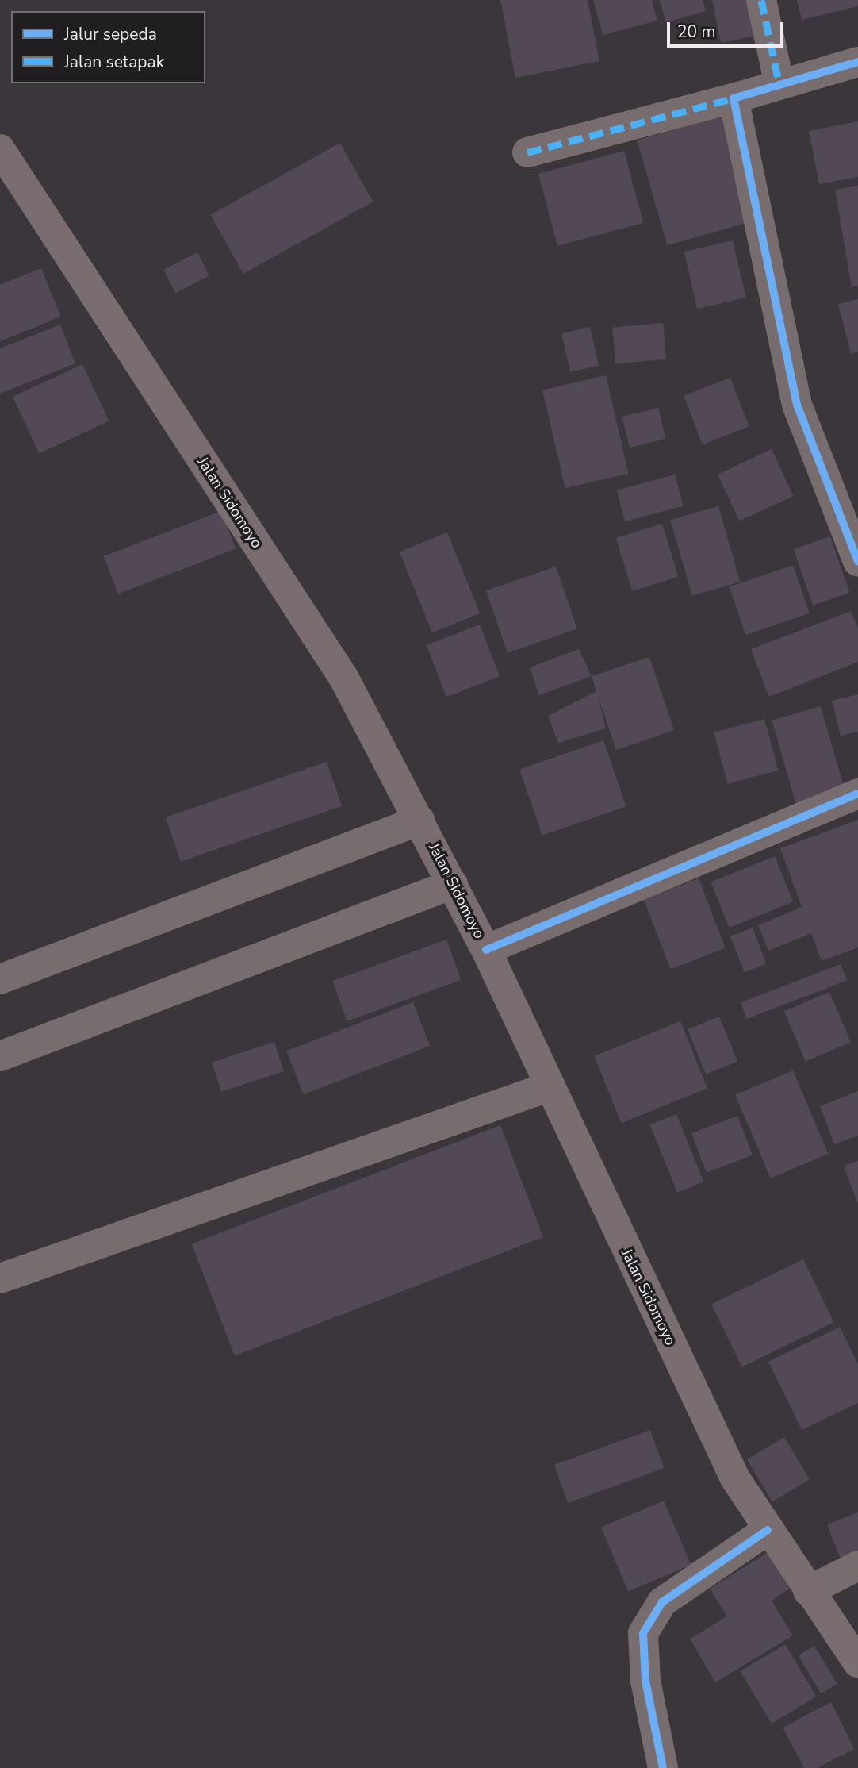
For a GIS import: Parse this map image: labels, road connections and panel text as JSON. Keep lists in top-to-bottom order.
{
  "streets": {
    "main road": ["Jalan Sidomoyo"]
  },
  "legend": ["Jalur sepeda", "Jalan setapak"],
  "scale_bar": "20 m"
}
